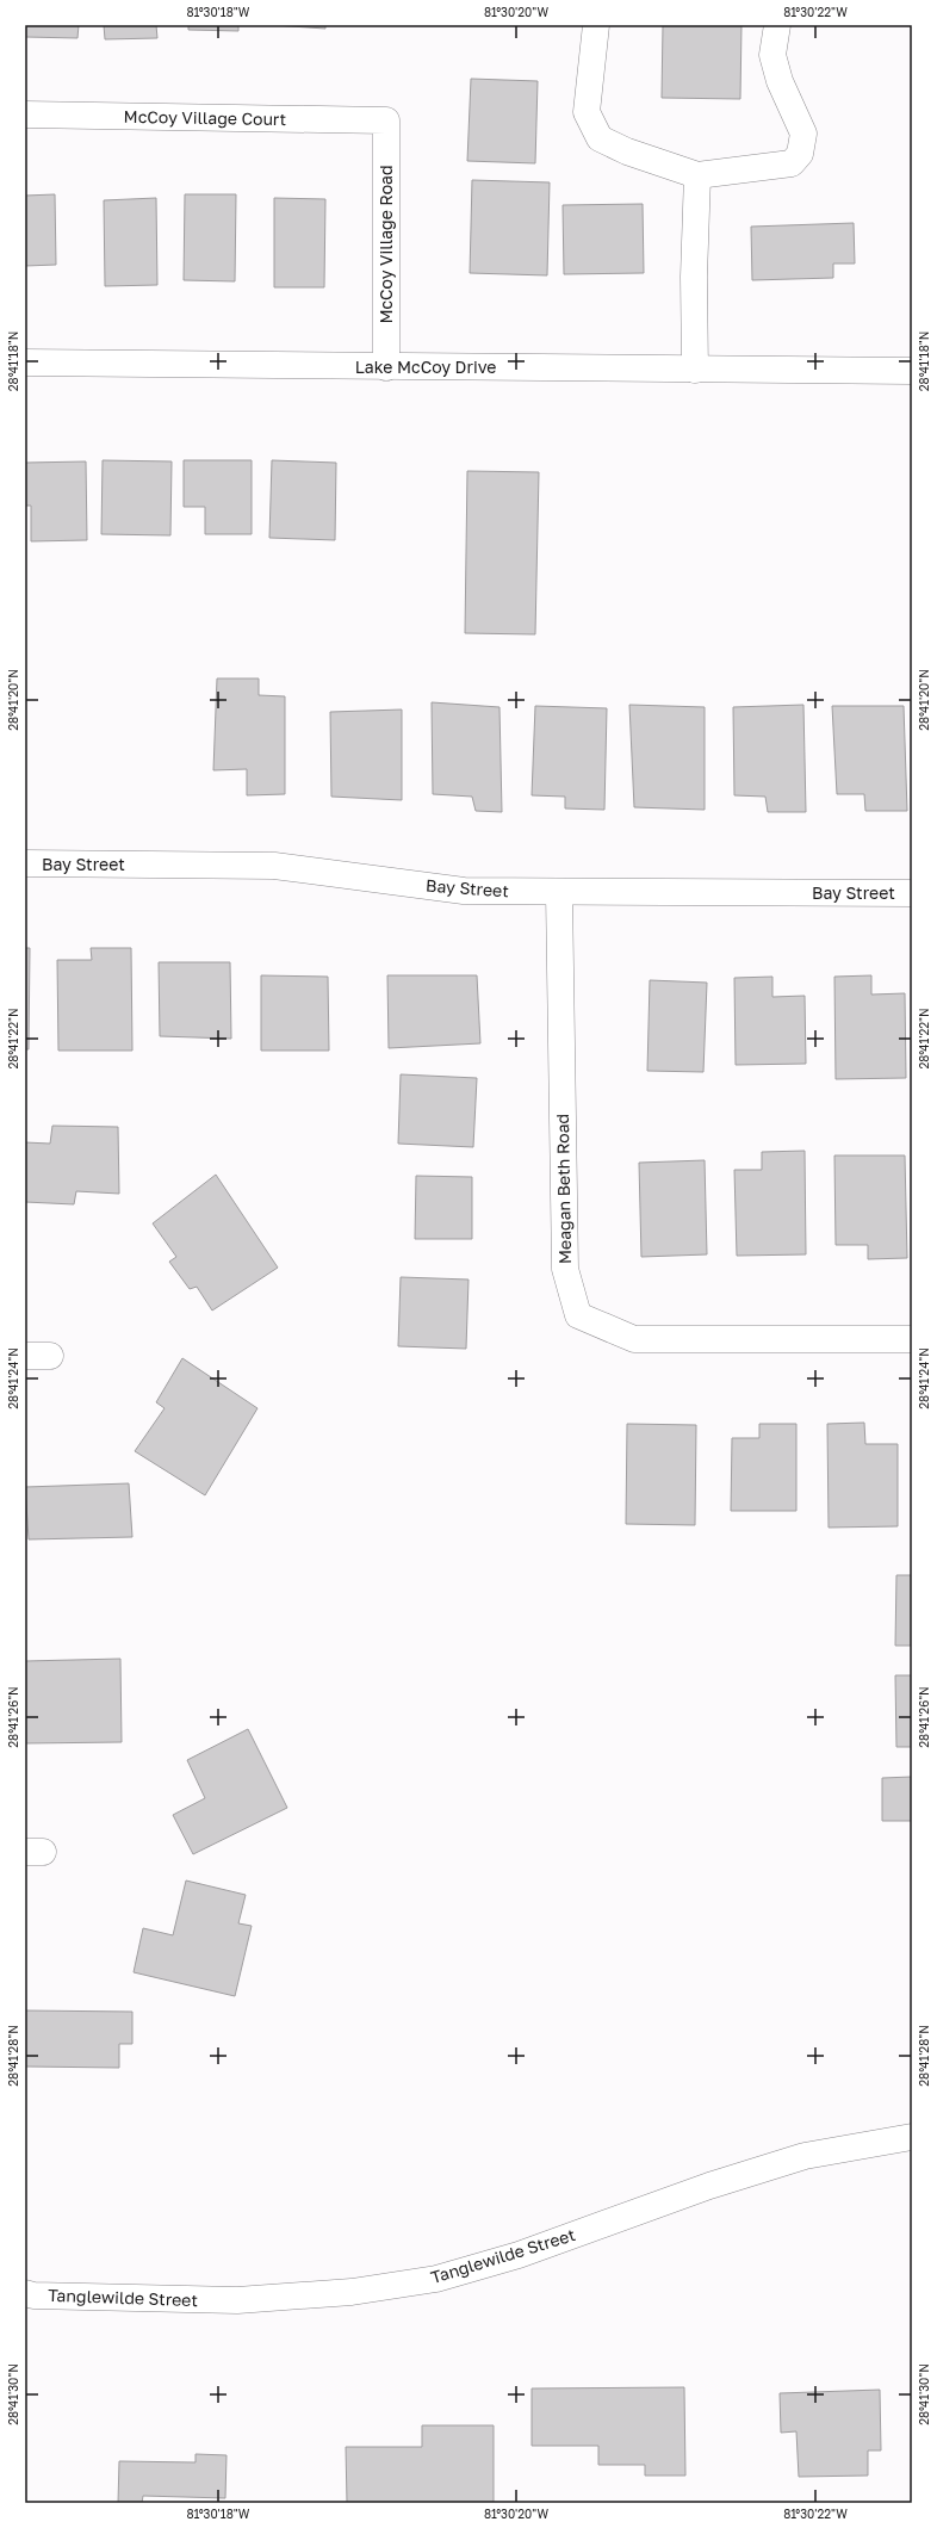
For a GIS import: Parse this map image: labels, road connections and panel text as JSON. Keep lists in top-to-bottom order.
{
  "streets": {
    "street": [
      "McCoy Village Court",
      "McCoy Village Road",
      "Lake McCoy Drive",
      "Bay Street",
      "Meagan Beth Road",
      "Tanglewilde Street"
    ]
  },
  "crossings": [
    ["McCoy Village Court", "McCoy Village Road"],
    ["McCoy Village Road", "Lake McCoy Drive"],
    ["Bay Street", "Meagan Beth Road"]
  ],
  "coordinates": [
    "81°30'18\"W",
    "81°30'20\"W",
    "81°30'22\"W",
    "28°41'18\"N",
    "28°41'20\"N",
    "28°41'22\"N",
    "28°41'24\"N",
    "28°41'26\"N",
    "28°41'28\"N",
    "28°41'30\"N"
  ]
}
